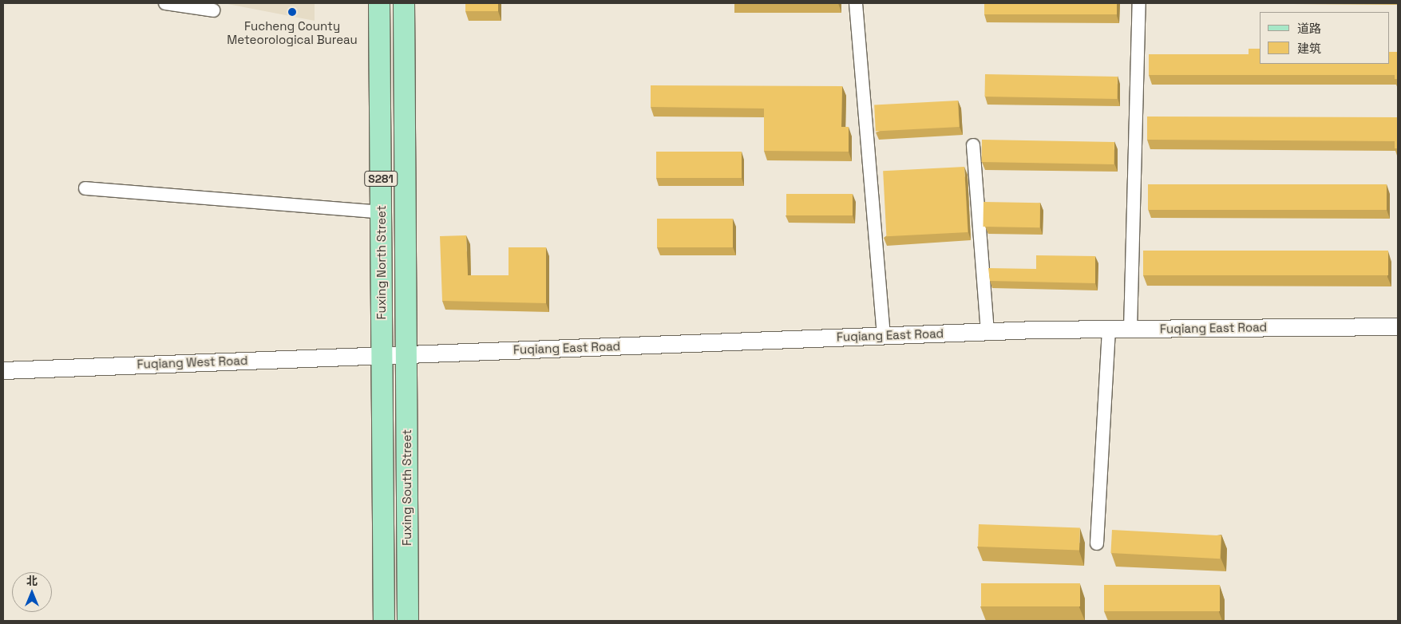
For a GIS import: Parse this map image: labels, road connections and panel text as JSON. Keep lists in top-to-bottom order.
{
  "streets": {
    "main road": ["S281", "Fuxing North Street", "Fuxing South Street"],
    "street": ["Fuqiang East Road", "Fuqiang West Road"]
  },
  "crossings": [
    ["Fuxing North Street", "Fuqiang East Road"],
    ["Fuxing North Street", "Fuqiang West Road"],
    ["Fuxing North Street", "Fuxing South Street"],
    ["Fuqiang East Road", "Fuqiang West Road"],
    ["Fuqiang East Road", "Fuxing South Street"],
    ["Fuqiang West Road", "Fuxing South Street"]
  ],
  "places": ["Fucheng County Meteorological Bureau"],
  "legend": ["道路", "建筑"],
  "north": "top"
}
